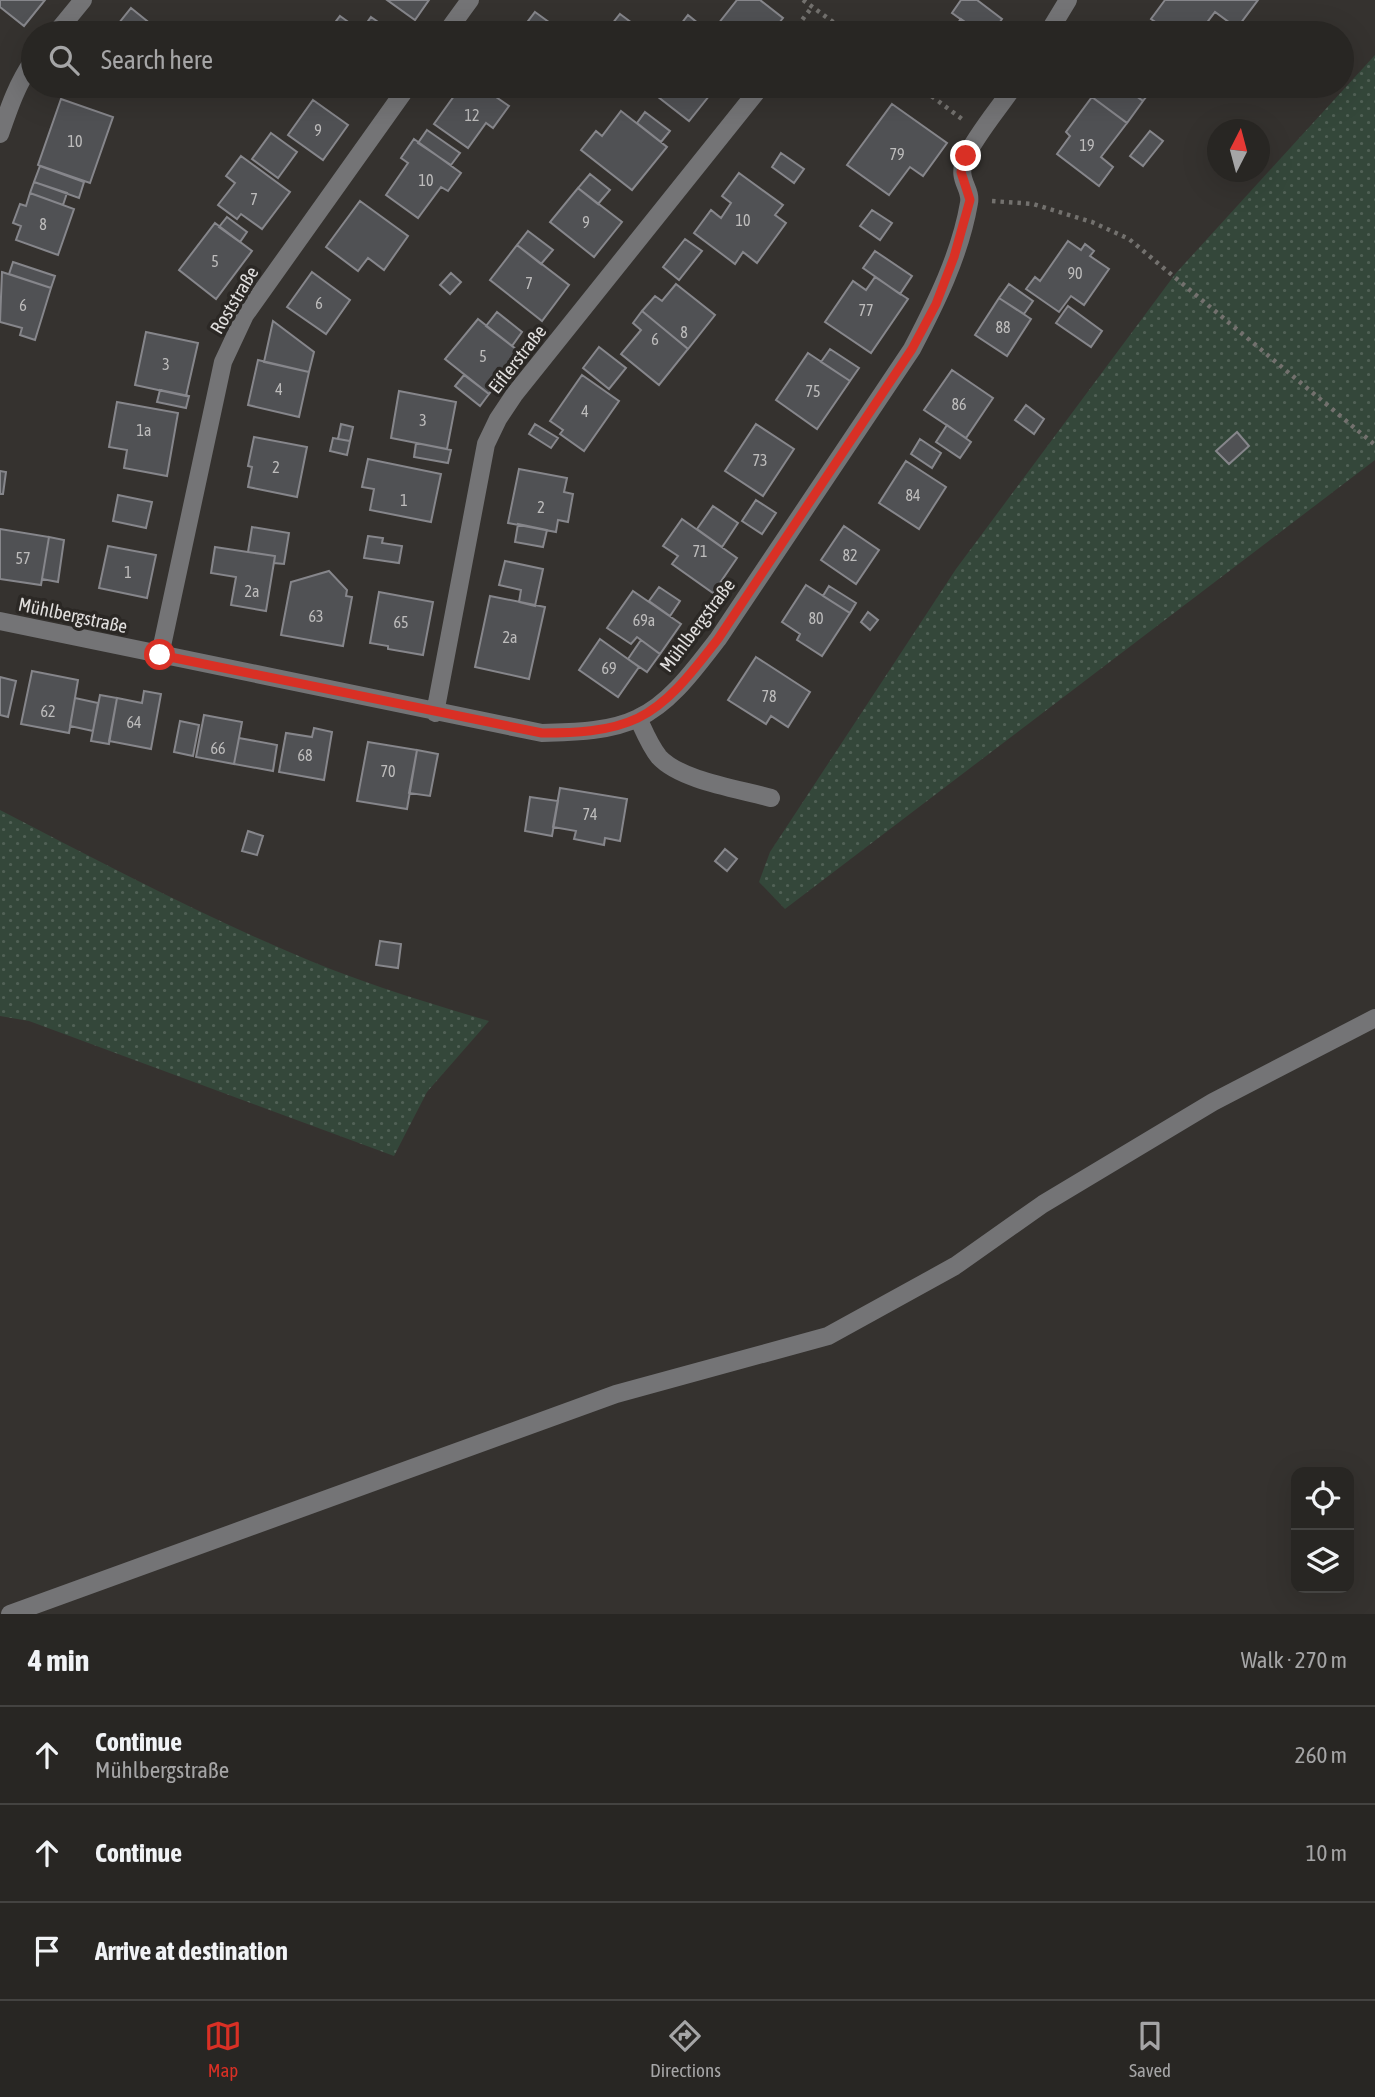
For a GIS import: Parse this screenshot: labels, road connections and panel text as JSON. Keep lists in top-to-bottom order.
{
  "streets": {
    "street": ["Roststraße", "Eiflerstraße", "Mühlbergstraße"]
  },
  "crossings": [
    ["Roststraße", "Mühlbergstraße"],
    ["Eiflerstraße", "Mühlbergstraße"]
  ],
  "house_numbers": [
    "12",
    "9",
    "10",
    "19",
    "79",
    "10",
    "7",
    "10",
    "9",
    "8",
    "5",
    "90",
    "7",
    "6",
    "6",
    "77",
    "88",
    "8",
    "6",
    "5",
    "3",
    "4",
    "75",
    "86",
    "4",
    "3",
    "1a",
    "73",
    "2",
    "84",
    "1",
    "2",
    "71",
    "82",
    "57",
    "1",
    "2a",
    "63",
    "80",
    "69a",
    "65",
    "2a",
    "69",
    "78",
    "62",
    "64",
    "66",
    "68",
    "70",
    "74"
  ],
  "north": "top",
  "page": {
    "search": "Search here",
    "heading": ["4 min", "Walk · 270 m"],
    "list": [
      ["Continue", "Mühlbergstraße", "260 m"],
      ["Continue", "10 m"],
      "Arrive at destination"
    ],
    "nav": ["Map", "Directions", "Saved"]
  }
}
